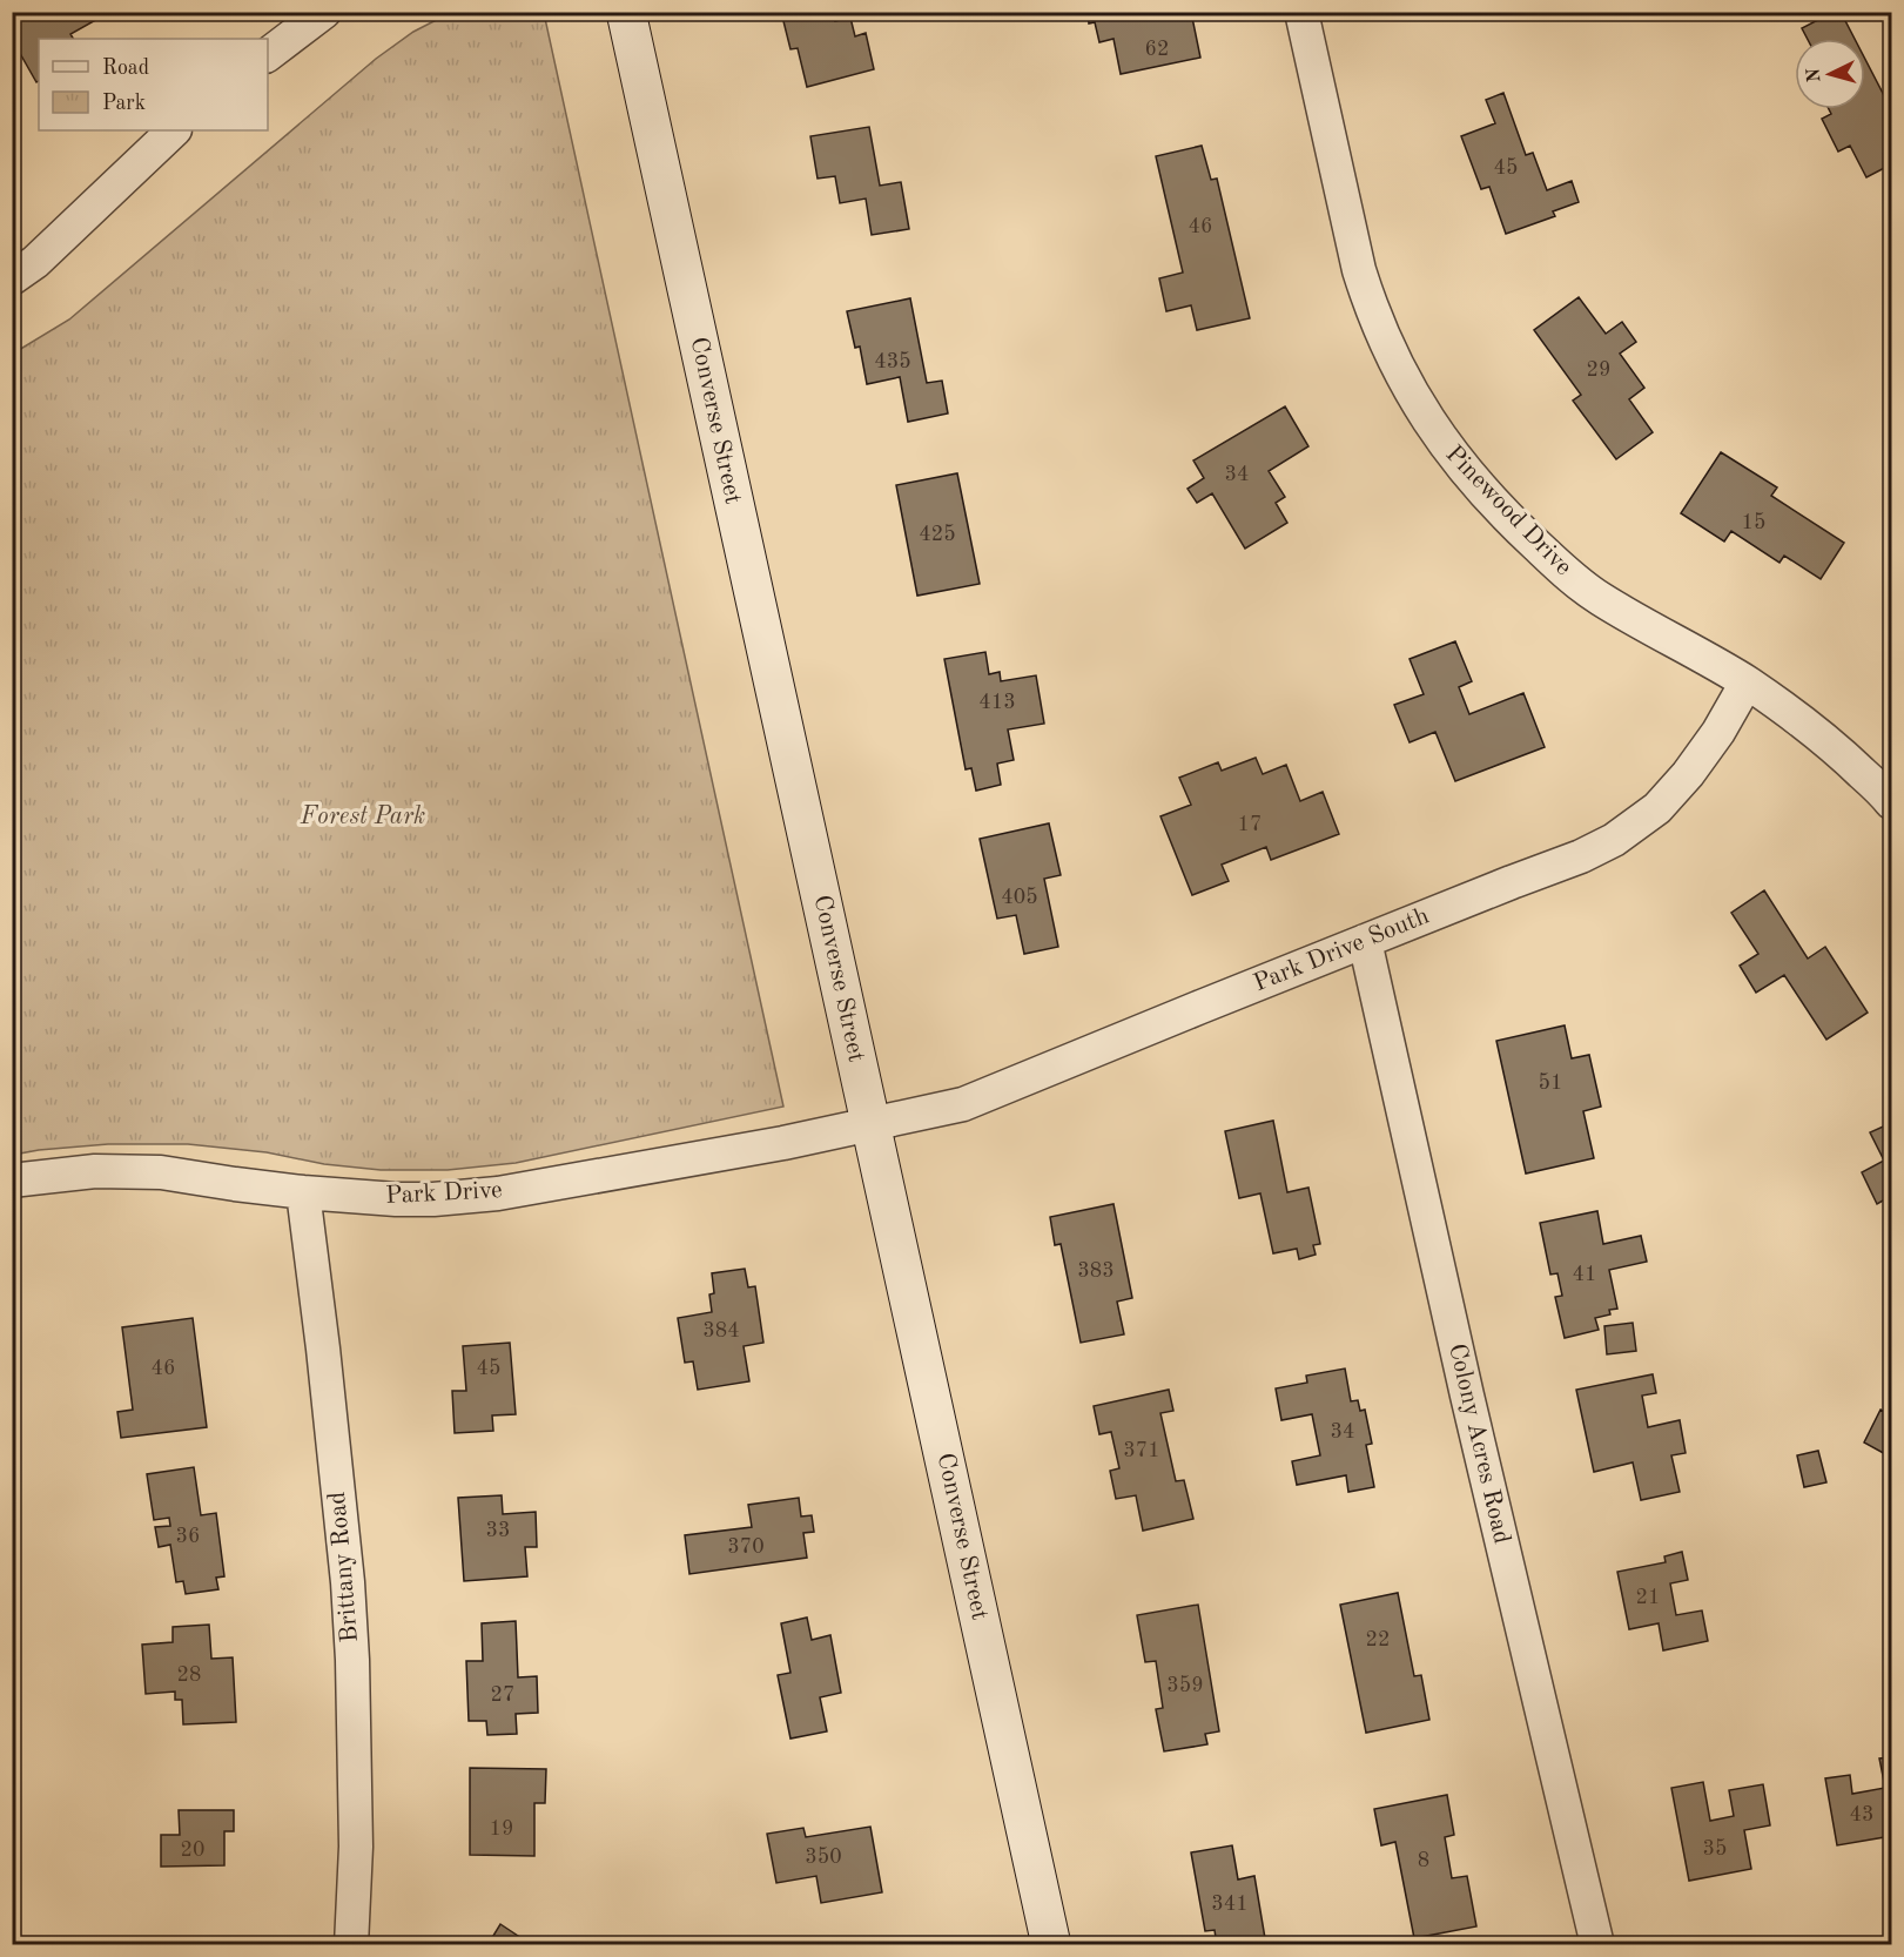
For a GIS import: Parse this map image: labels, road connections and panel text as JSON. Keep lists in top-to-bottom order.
{
  "streets": {
    "main road": ["Converse Street"],
    "street": [
      "Pinewood Drive",
      "Park Drive South",
      "Park Drive",
      "Colony Acres Road",
      "Brittany Road"
    ]
  },
  "crossings": [
    ["Converse Street", "Park Drive South"],
    ["Converse Street", "Park Drive"],
    ["Pinewood Drive", "Park Drive South"],
    ["Park Drive South", "Park Drive"],
    ["Park Drive South", "Colony Acres Road"],
    ["Park Drive", "Brittany Road"]
  ],
  "parks": ["Forest Park"],
  "house_numbers": [
    "62",
    "45",
    "46",
    "435",
    "29",
    "34",
    "15",
    "425",
    "413",
    "17",
    "405",
    "51",
    "383",
    "41",
    "384",
    "46",
    "45",
    "34",
    "371",
    "33",
    "36",
    "370",
    "21",
    "22",
    "28",
    "359",
    "27",
    "43",
    "19",
    "35",
    "20",
    "350",
    "8",
    "341"
  ],
  "legend": ["Road", "Park"],
  "north": "left"
}
